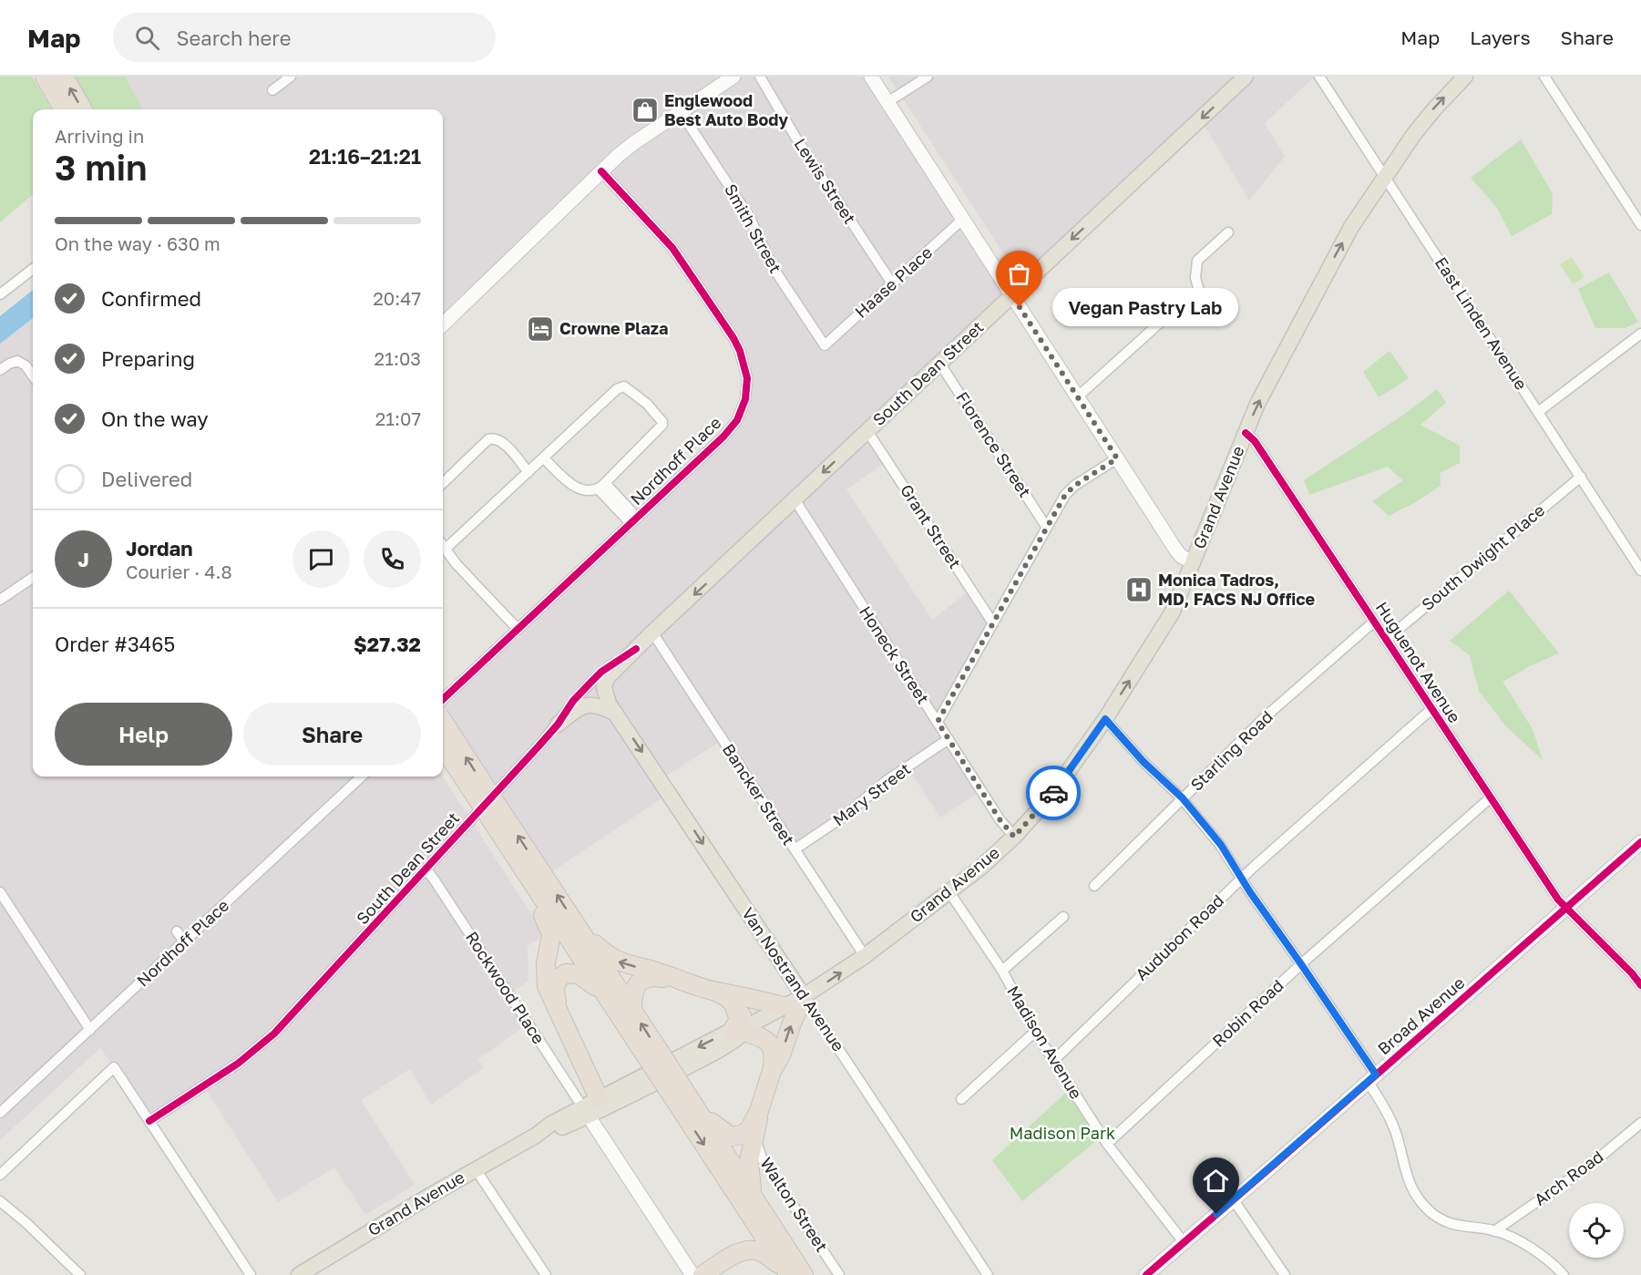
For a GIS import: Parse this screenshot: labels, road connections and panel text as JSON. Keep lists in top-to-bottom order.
{
  "streets": {
    "main road": ["South Dean Street", "Grand Avenue", "Van Nostrand Avenue"],
    "street": [
      "Lewis Street",
      "Smith Street",
      "Haase Place",
      "East Linden Avenue",
      "Florence Street",
      "Nordhoff Place",
      "Grant Street",
      "South Dwight Place",
      "Honeck Street",
      "Huguenot Avenue",
      "Starling Road",
      "Bancker Street",
      "Mary Street",
      "Audubon Road",
      "Rockwood Place",
      "Robin Road",
      "Broad Avenue",
      "Madison Avenue",
      "Arch Road",
      "Walton Street"
    ]
  },
  "crossings": [
    ["Lewis Street", "Haase Place"],
    ["Smith Street", "Haase Place"],
    ["East Linden Avenue", "Grand Avenue"],
    ["East Linden Avenue", "South Dwight Place"],
    ["South Dean Street", "Florence Street"],
    ["South Dean Street", "Grant Street"],
    ["South Dean Street", "Honeck Street"],
    ["South Dean Street", "Bancker Street"],
    ["South Dean Street", "Van Nostrand Avenue"],
    ["South Dean Street", "Rockwood Place"],
    ["Grand Avenue", "Honeck Street"],
    ["Grand Avenue", "Huguenot Avenue"],
    ["Grand Avenue", "Bancker Street"],
    ["Grand Avenue", "Van Nostrand Avenue"],
    ["Grand Avenue", "Rockwood Place"],
    ["Grand Avenue", "Madison Avenue"],
    ["South Dwight Place", "Huguenot Avenue"],
    ["Honeck Street", "Mary Street"],
    ["Huguenot Avenue", "Starling Road"],
    ["Huguenot Avenue", "Audubon Road"],
    ["Huguenot Avenue", "Robin Road"],
    ["Huguenot Avenue", "Broad Avenue"],
    ["Bancker Street", "Mary Street"],
    ["Audubon Road", "Madison Avenue"],
    ["Robin Road", "Madison Avenue"],
    ["Broad Avenue", "Madison Avenue"]
  ],
  "one_way": ["South Dean Street", "Van Nostrand Avenue"],
  "parks": ["Madison Park"],
  "places": {
    "shop": ["Englewood Best Auto Body"],
    "other": ["Vegan Pastry Lab"],
    "hotel": ["Crowne Plaza"],
    "hospital": ["Monica Tadros, MD, FACS NJ Office"]
  },
  "page": {
    "header": "Map",
    "search": "Search here",
    "nav": ["Map", "Layers", "Share"],
    "heading": ["3 min", "Arriving in", "21:16–21:21"],
    "panel": [
      "Jordan",
      "Courier · 4.8",
      "Order #3465",
      "$27.32"
    ],
    "bar": "On the way · 630 m",
    "list": [
      ["Confirmed", "20:47"],
      ["Preparing", "21:03"],
      ["On the way", "21:07"],
      "Delivered"
    ],
    "bubble": "Vegan Pastry Lab",
    "round": "J",
    "buttons": ["Help", "Share"]
  }
}
